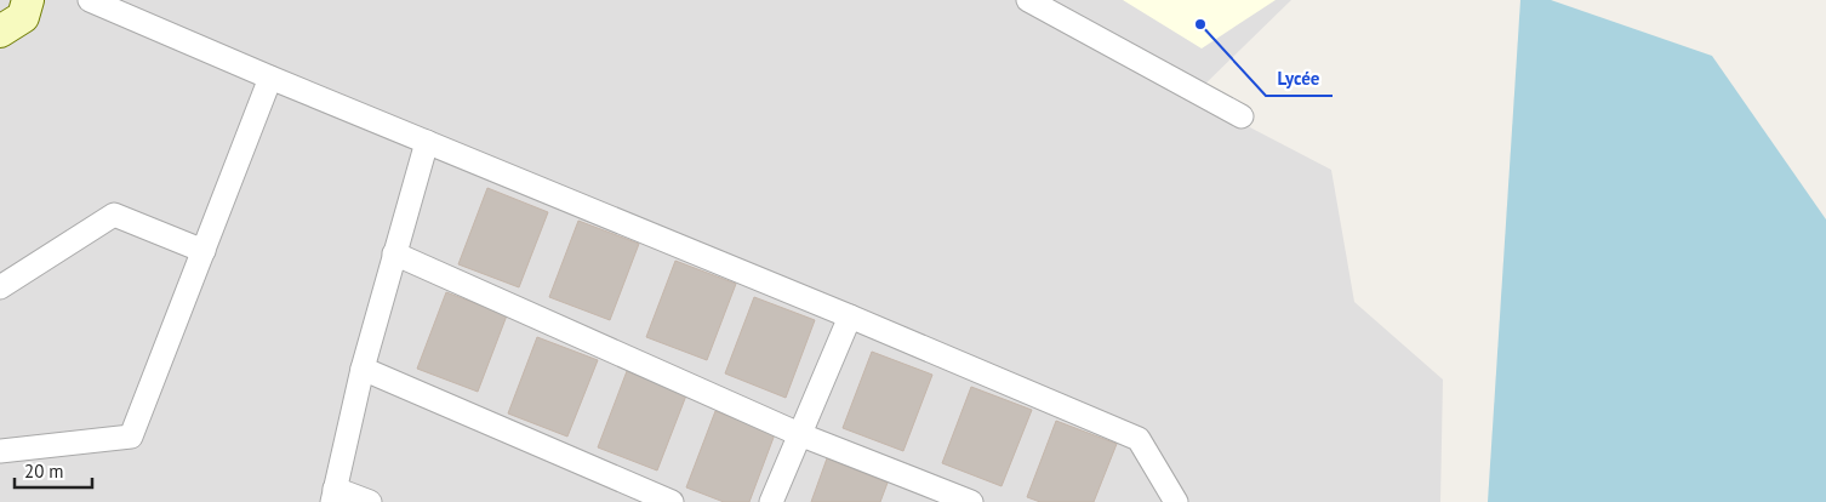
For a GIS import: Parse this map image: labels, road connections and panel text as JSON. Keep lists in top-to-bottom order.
{
  "places": ["Lycée"],
  "scale_bar": "20 m"
}
